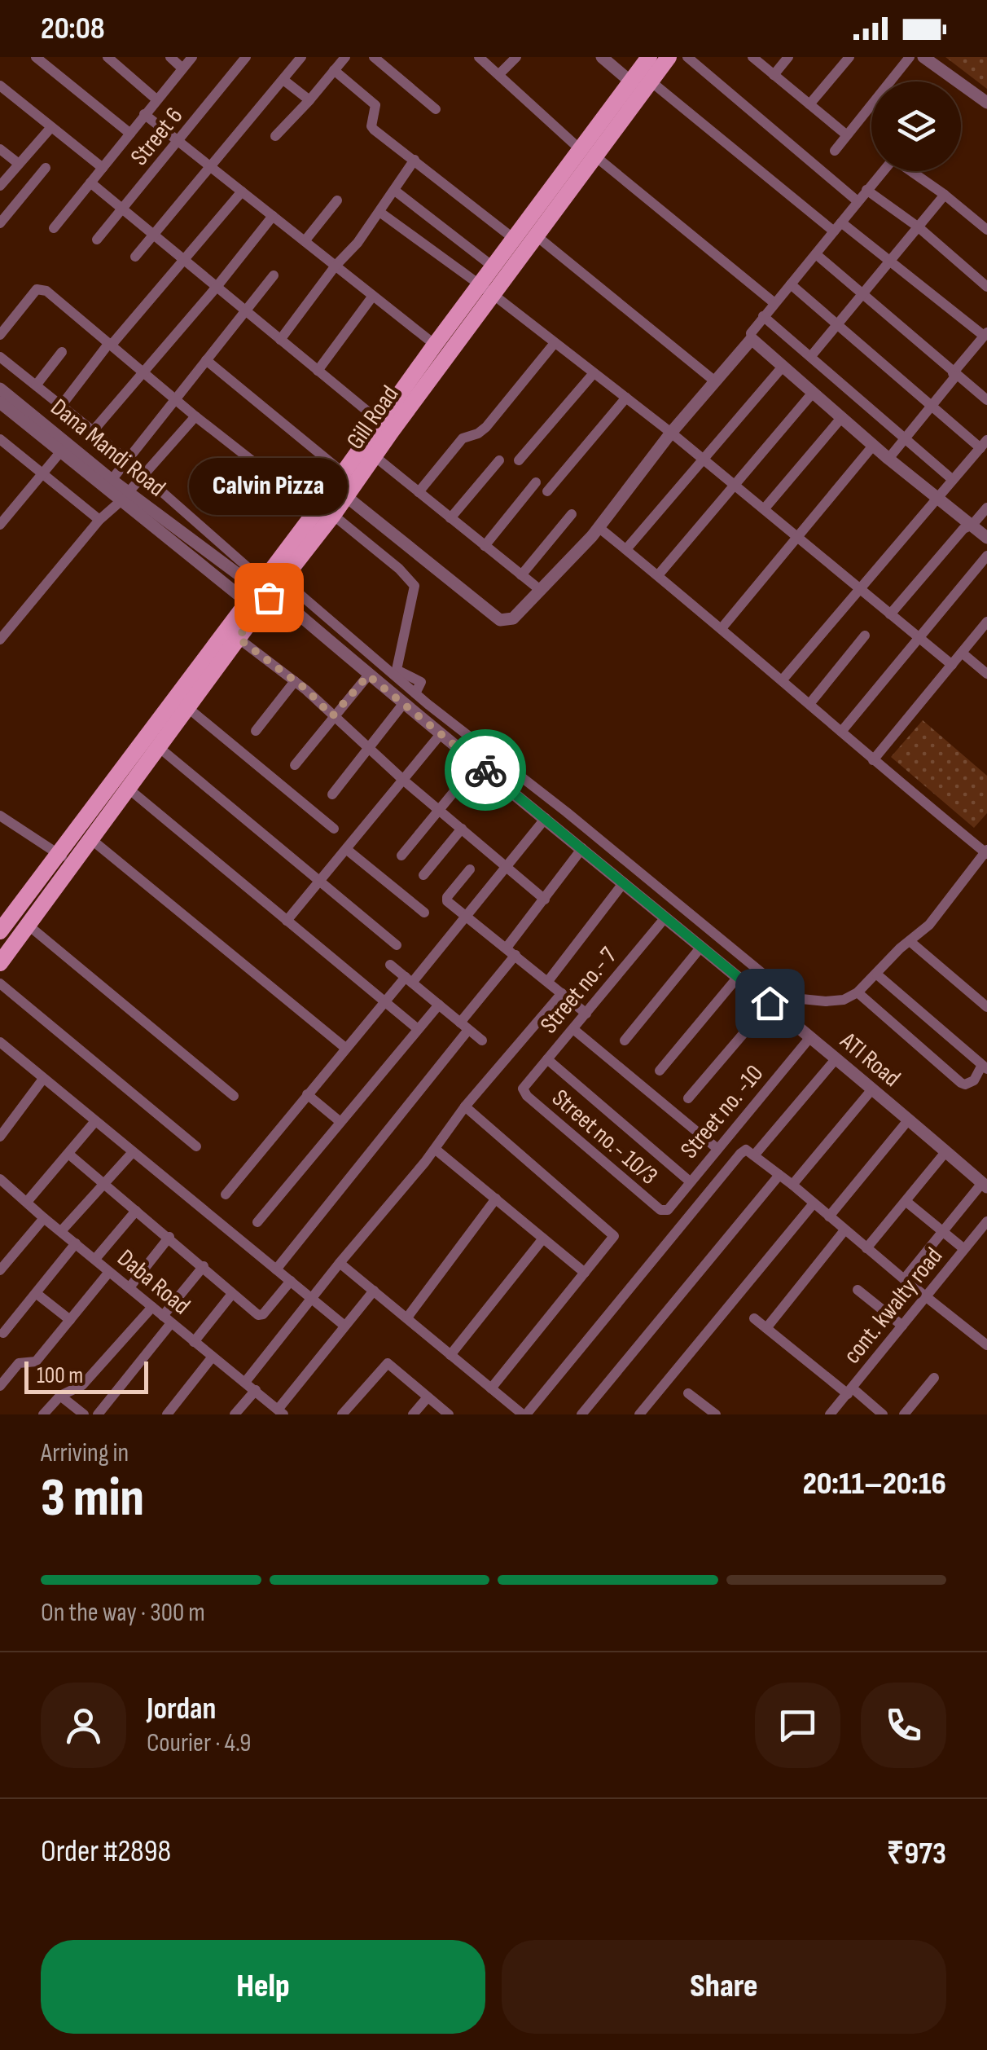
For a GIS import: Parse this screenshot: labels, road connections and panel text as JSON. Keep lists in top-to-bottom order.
{
  "streets": {
    "main road": ["Gill Road"],
    "street": [
      "Street 6",
      "Dana Mandi Road",
      "Street no.- 7",
      "ATI Road",
      "Street no. -10",
      "Street no.- 10/3",
      "Daba Road",
      "cont. kwalty road"
    ]
  },
  "crossings": [
    ["Gill Road", "ATI Road"],
    ["Dana Mandi Road", "ATI Road"],
    ["Street no.- 7", "ATI Road"],
    ["Street no.- 7", "Street no.- 10/3"],
    ["ATI Road", "Street no. -10"],
    ["Street no. -10", "Street no.- 10/3"]
  ],
  "places": ["Calvin Pizza"],
  "scale_bar": "100 m",
  "page": {
    "status": "20:08",
    "bubble": "Calvin Pizza",
    "scale": "100 m",
    "heading": ["3 min", "Arriving in", "20:11–20:16"],
    "panel": [
      "Jordan",
      "Courier · 4.9",
      "Order #2898",
      "₹973"
    ],
    "bar": "On the way · 300 m",
    "buttons": ["Help", "Share"]
  }
}
